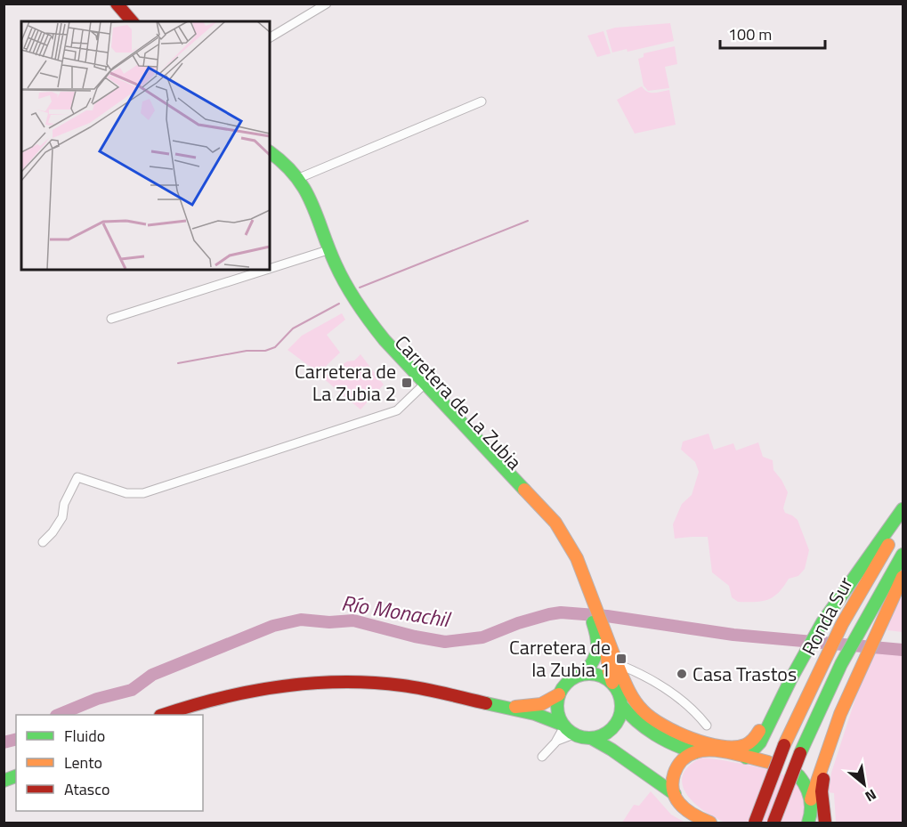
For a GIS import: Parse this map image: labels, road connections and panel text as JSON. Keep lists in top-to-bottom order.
{
  "streets": {
    "main road": ["Carretera de La Zubia", "Ronda Sur"]
  },
  "water": ["Río Monachil"],
  "places": {
    "transit": ["Carretera de La Zubia 2", "Carretera de la Zubia 1"],
    "other": ["Casa Trastos"]
  },
  "legend": ["Fluido", "Lento", "Atasco"],
  "scale_bar": "100 m",
  "north": "bottom right"
}
